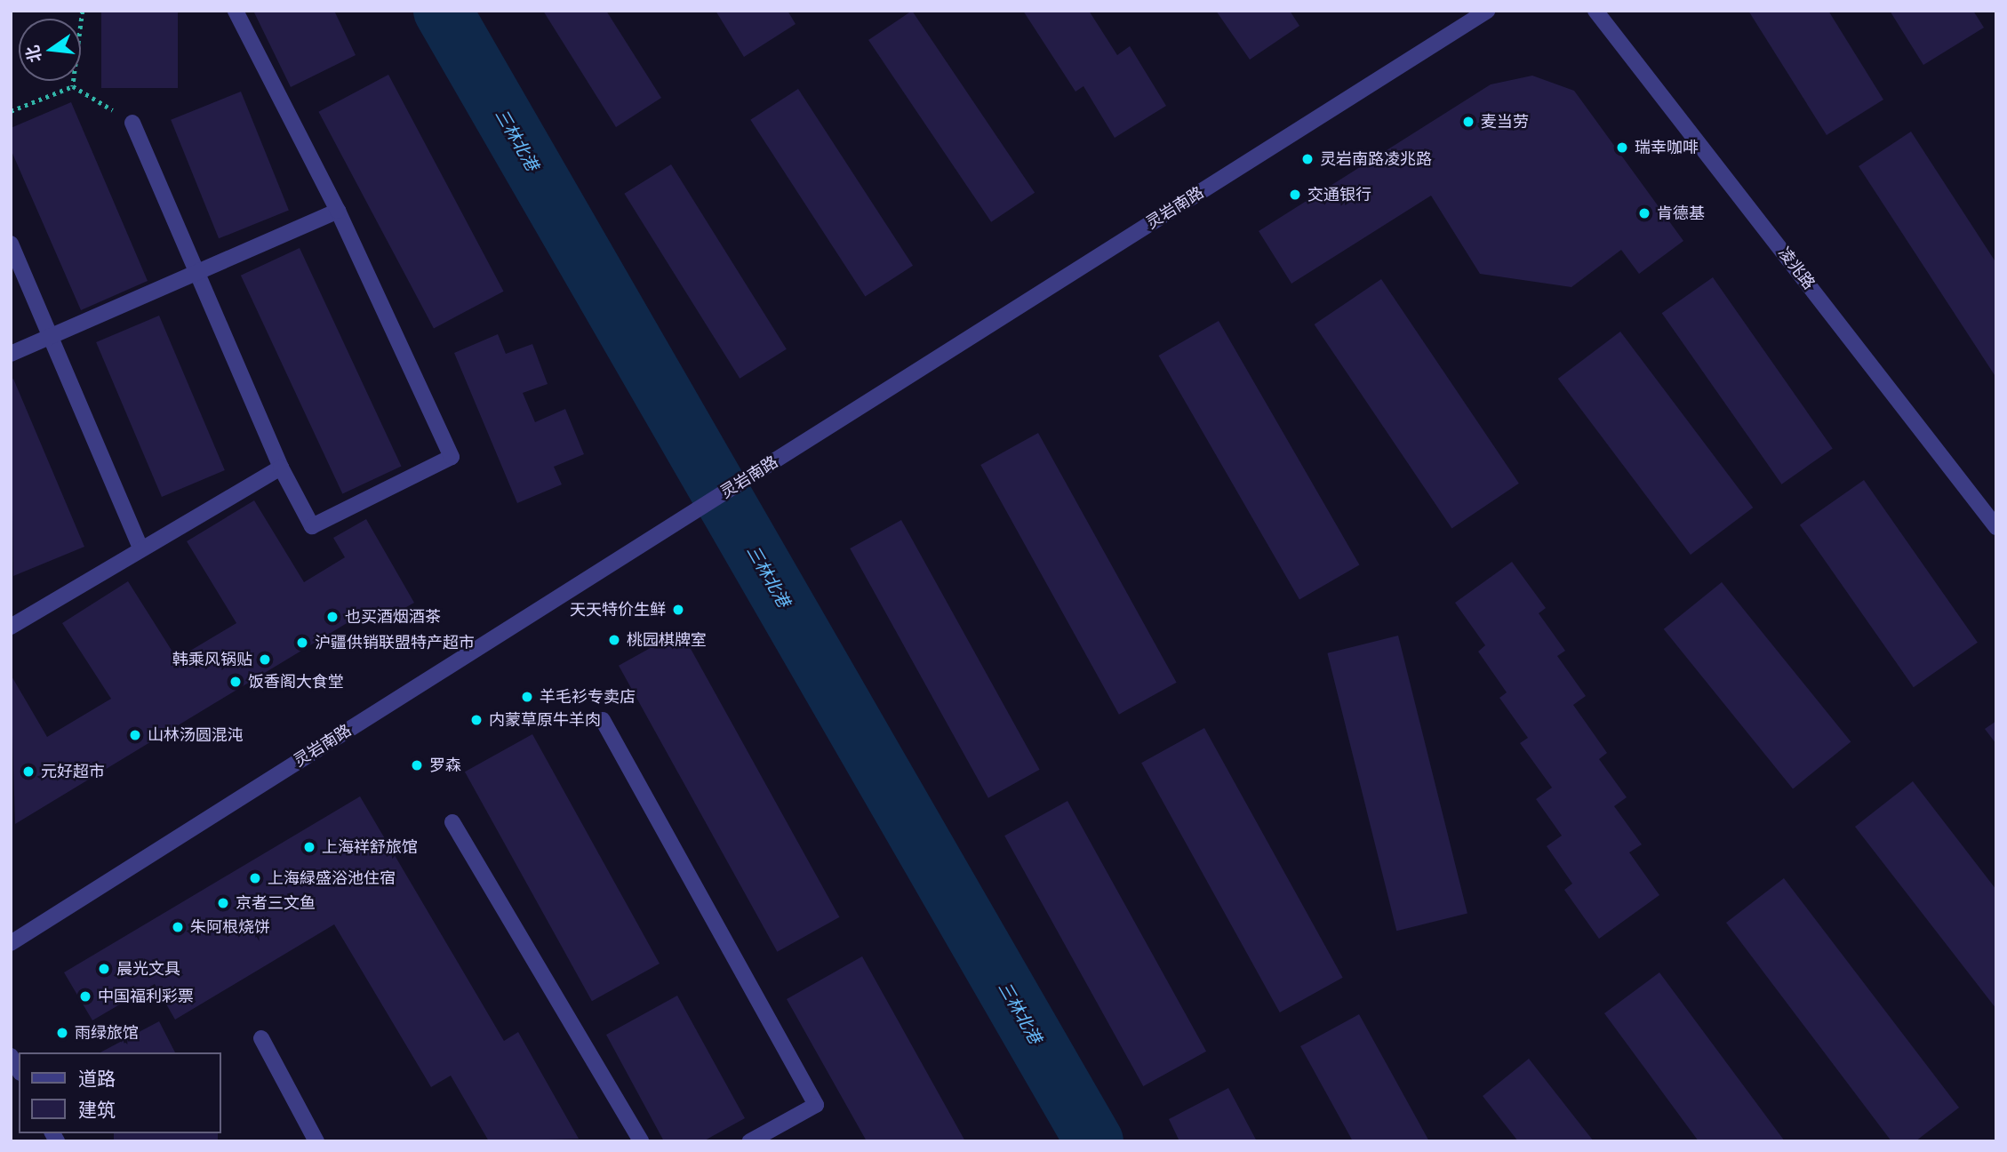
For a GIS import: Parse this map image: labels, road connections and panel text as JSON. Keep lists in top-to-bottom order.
{
  "streets": {
    "street": ["灵岩南路", "凌兆路"]
  },
  "water": ["三林北港"],
  "places": [
    "麦当劳",
    "瑞幸咖啡",
    "灵岩南路凌兆路",
    "交通银行",
    "肯德基",
    "天天特价生鲜",
    "也买酒烟酒茶",
    "桃园棋牌室",
    "沪疆供销联盟特产超市",
    "韩乘风锅贴",
    "饭香阁大食堂",
    "羊毛衫专卖店",
    "内蒙草原牛羊肉",
    "山林汤圆混沌",
    "罗森",
    "元好超市",
    "上海祥舒旅馆",
    "上海緑盛浴池住宿",
    "京者三文鱼",
    "朱阿根烧饼",
    "晨光文具",
    "中国福利彩票",
    "雨绿旅馆"
  ],
  "legend": ["道路", "建筑"],
  "north": "left"
}
